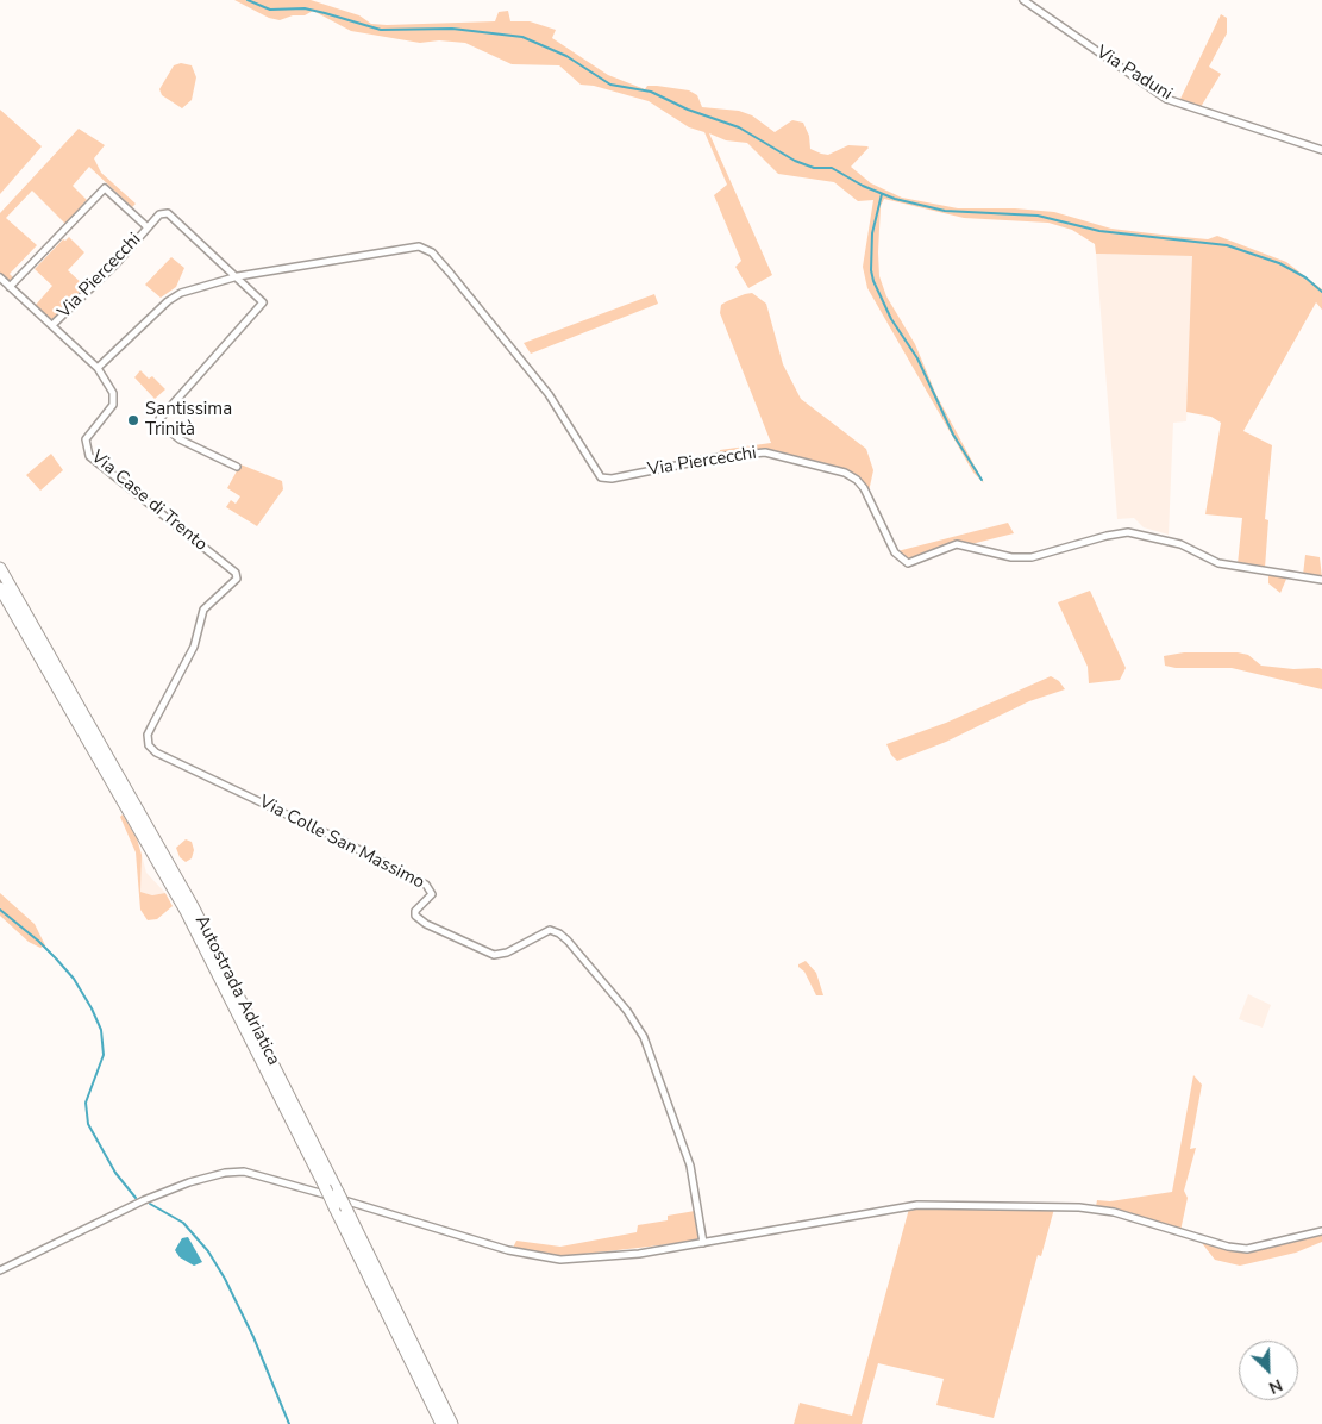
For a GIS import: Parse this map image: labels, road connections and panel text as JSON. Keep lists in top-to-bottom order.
{
  "streets": {
    "highway": ["Autostrada Adriatica"],
    "street": [
      "Via Paduni",
      "Via Piercecchi",
      "Via Case di Trento",
      "Via Colle San Massimo"
    ]
  },
  "crossings": [
    ["Via Piercecchi", "Via Case di Trento"],
    ["Via Case di Trento", "Via Colle San Massimo"]
  ],
  "places": ["Santissima Trinità"],
  "north": "bottom right"
}
